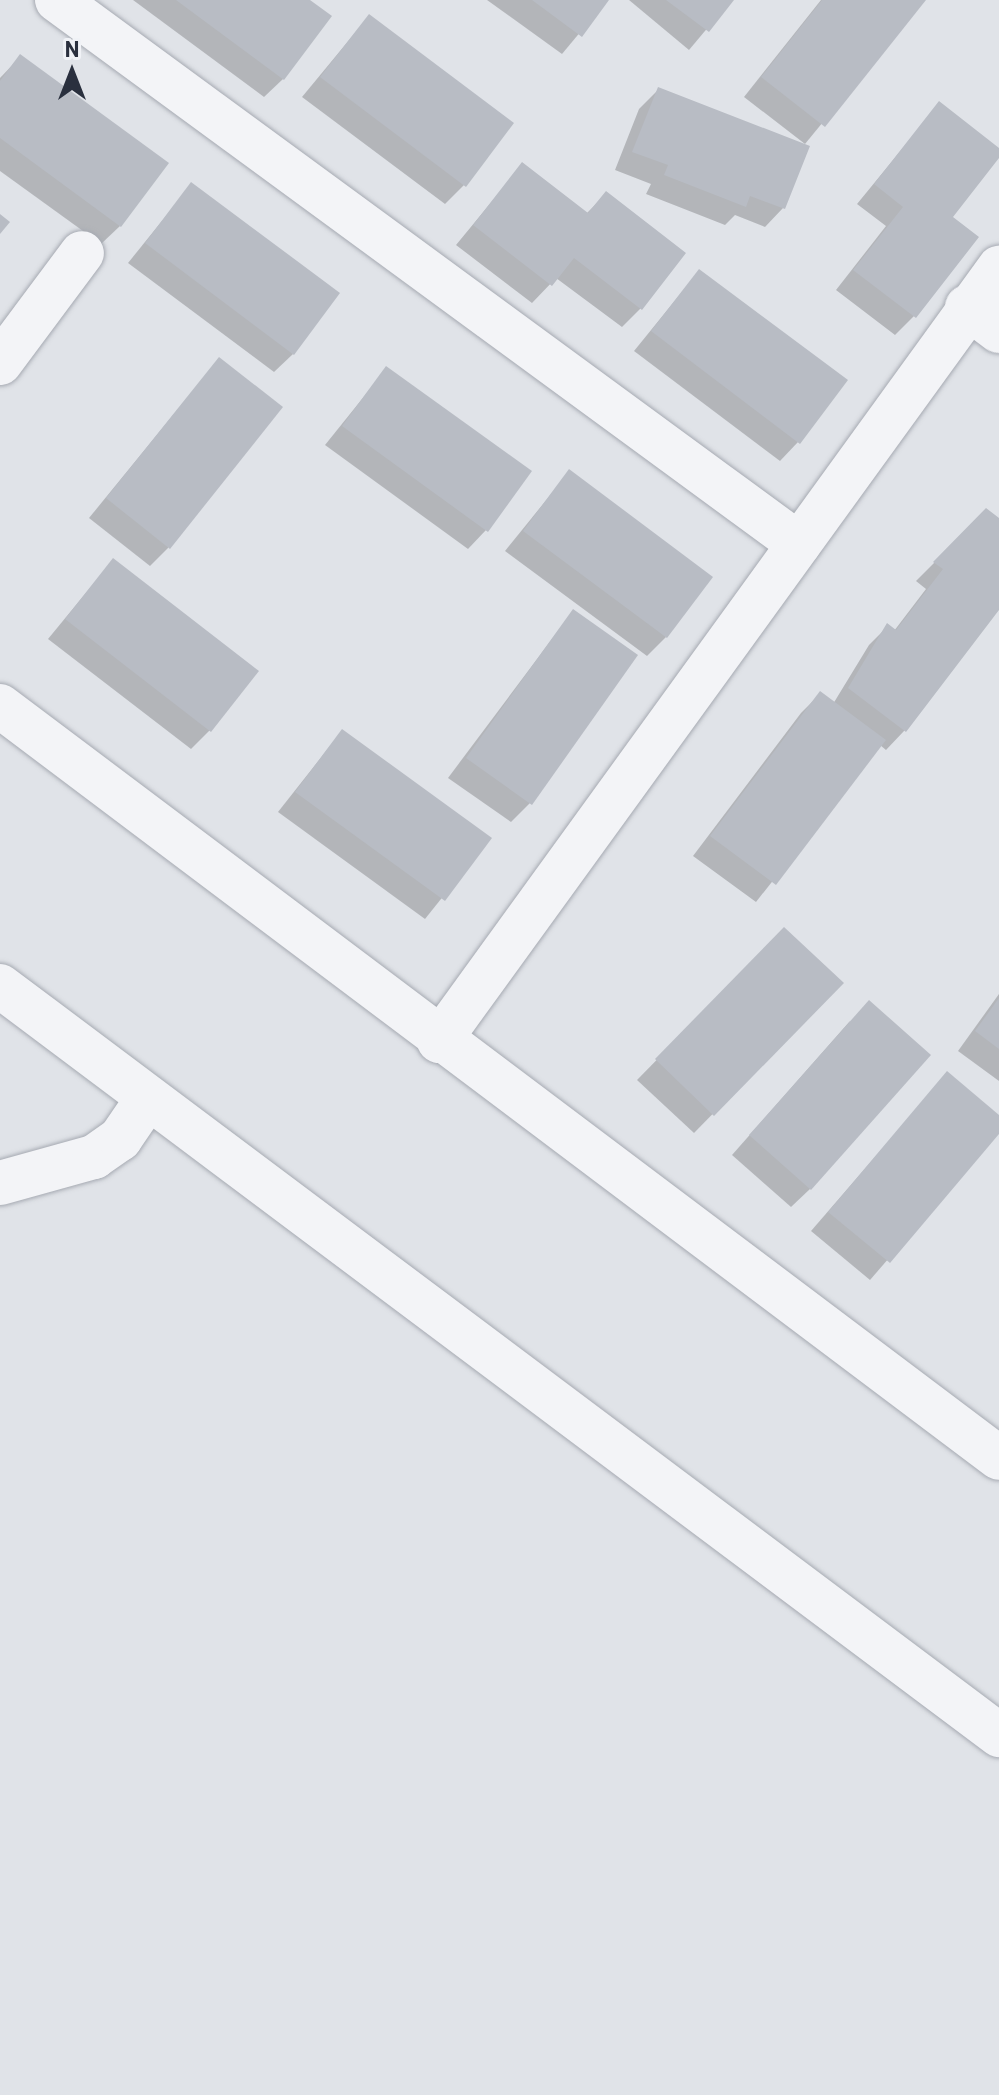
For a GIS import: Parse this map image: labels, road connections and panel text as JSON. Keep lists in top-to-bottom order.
{
  "north": "top"
}
